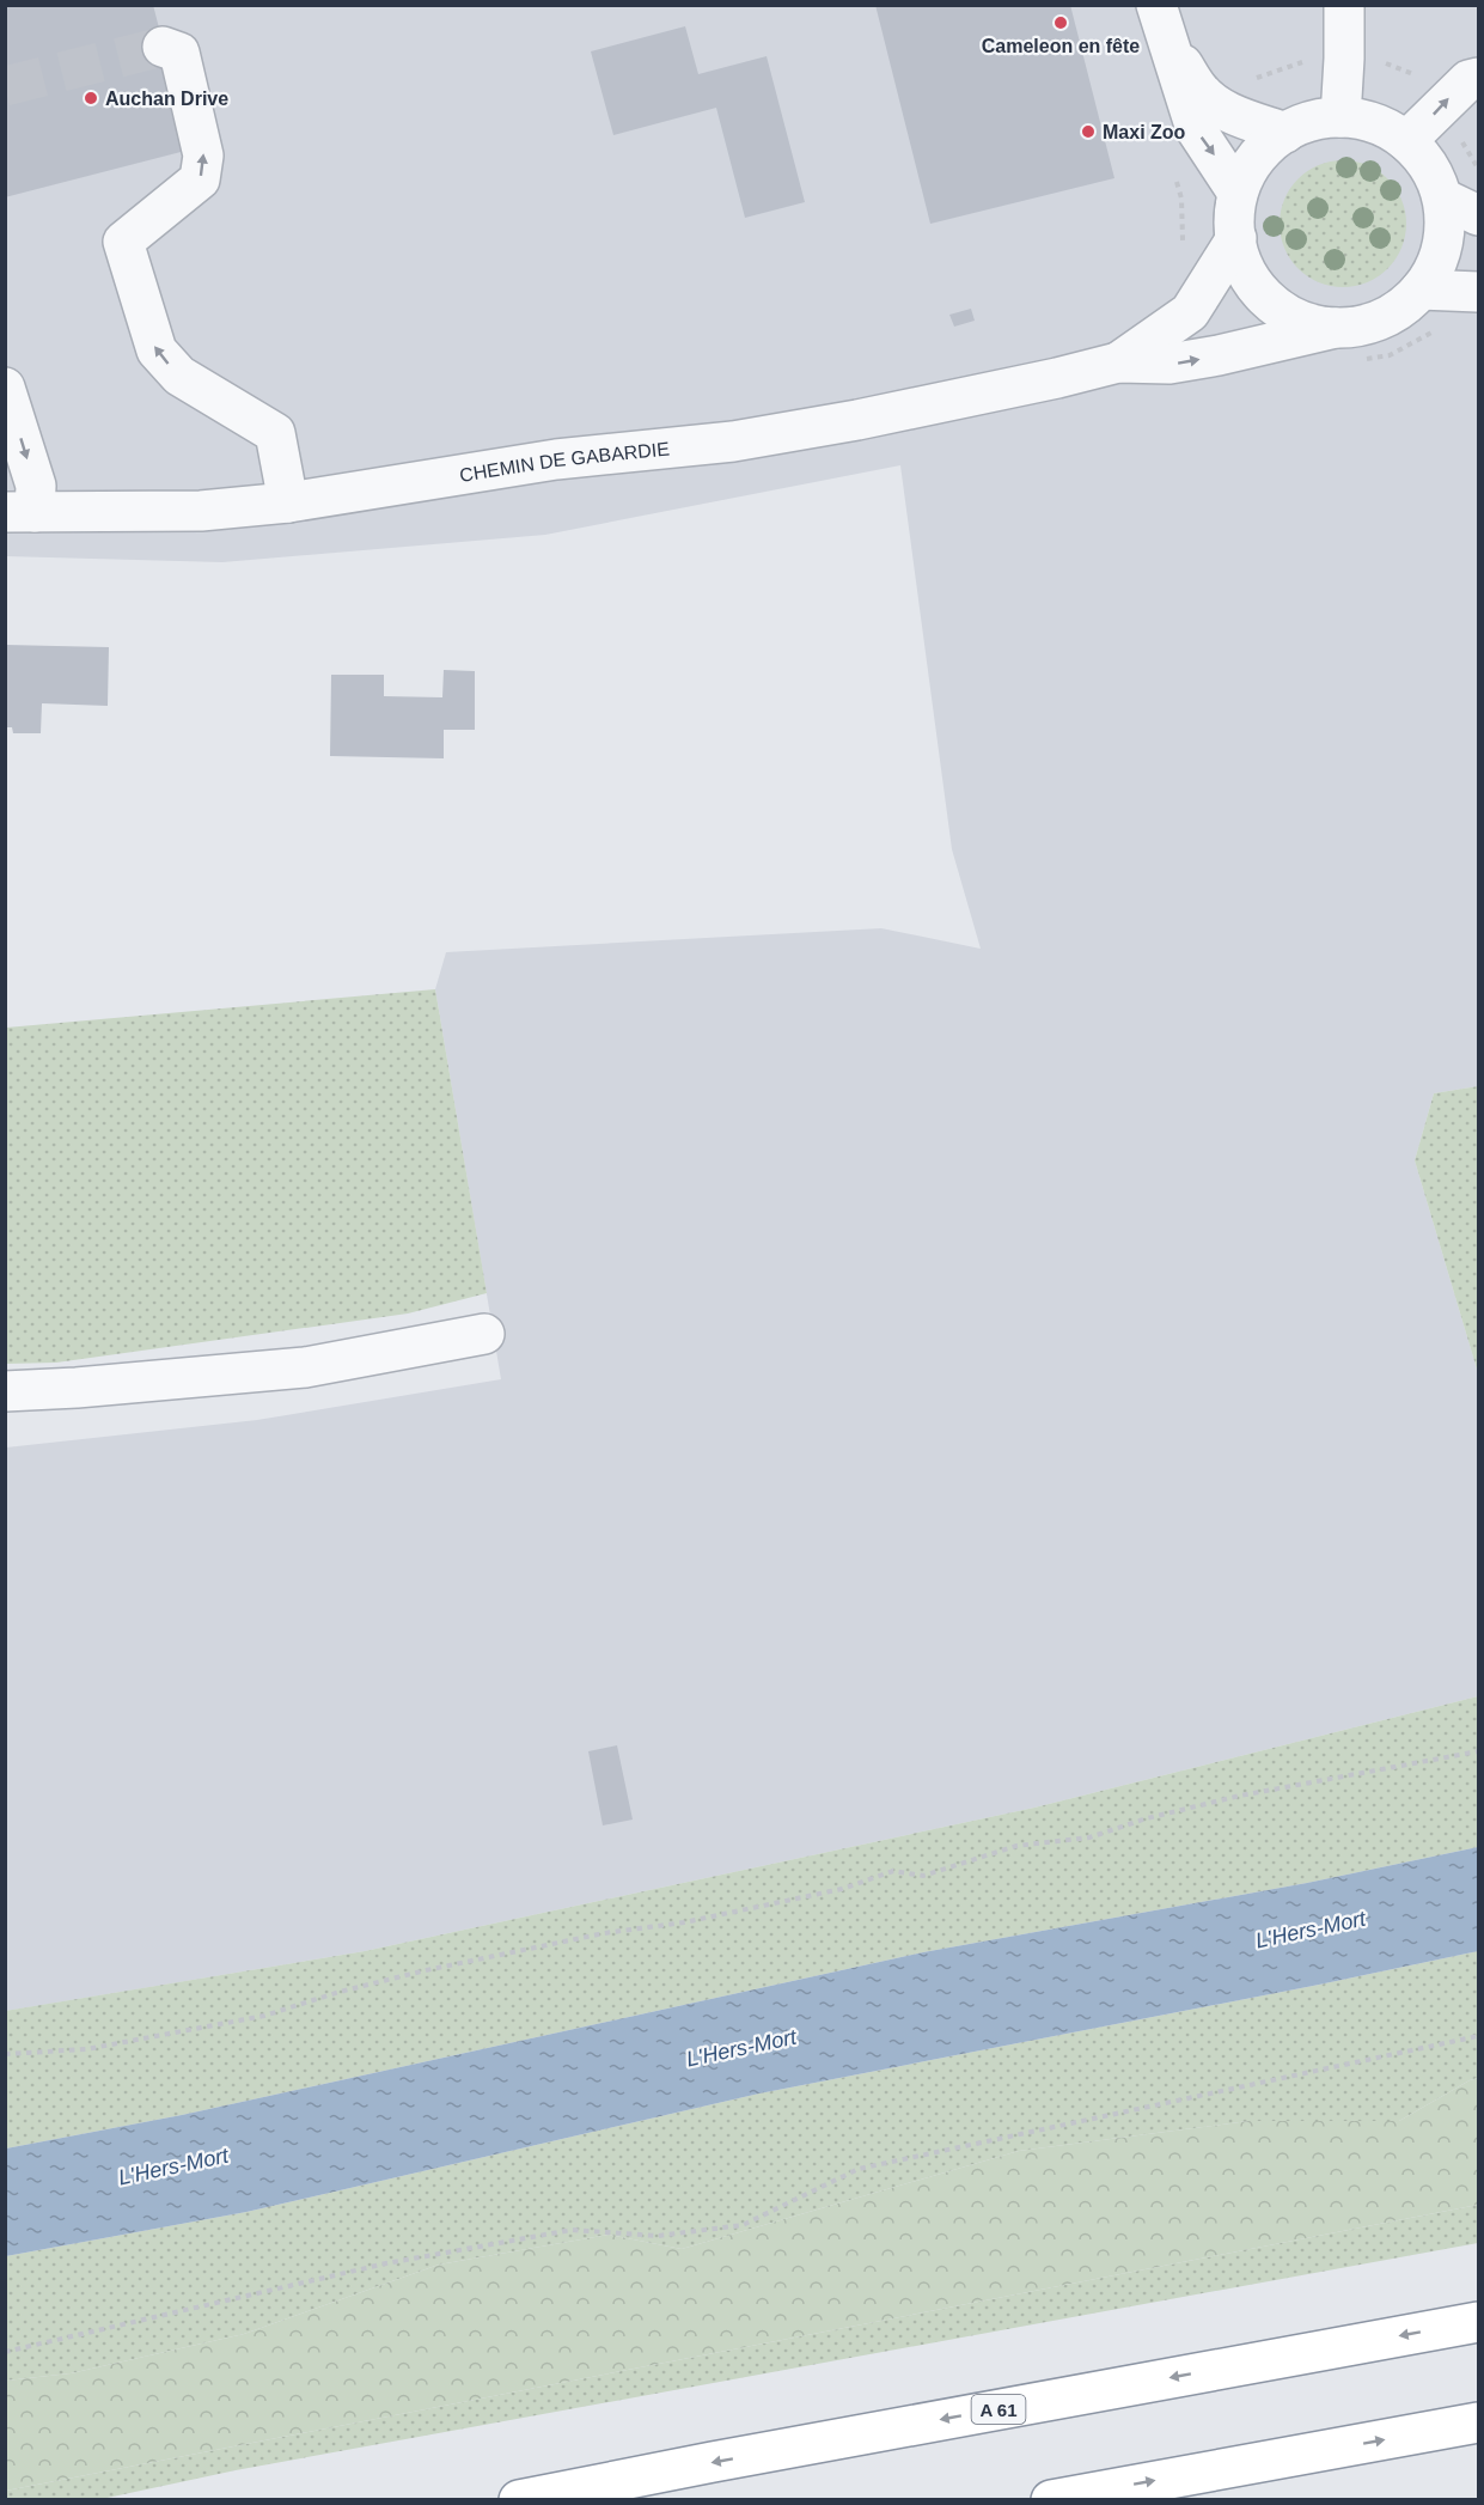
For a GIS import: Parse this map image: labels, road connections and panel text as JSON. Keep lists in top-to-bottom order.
{
  "streets": {
    "highway": ["A 61"],
    "street": ["CHEMIN DE GABARDIE"]
  },
  "water": ["L'Hers-Mort"],
  "places": ["Cameleon en fête", "Auchan Drive", "Maxi Zoo"]
}
